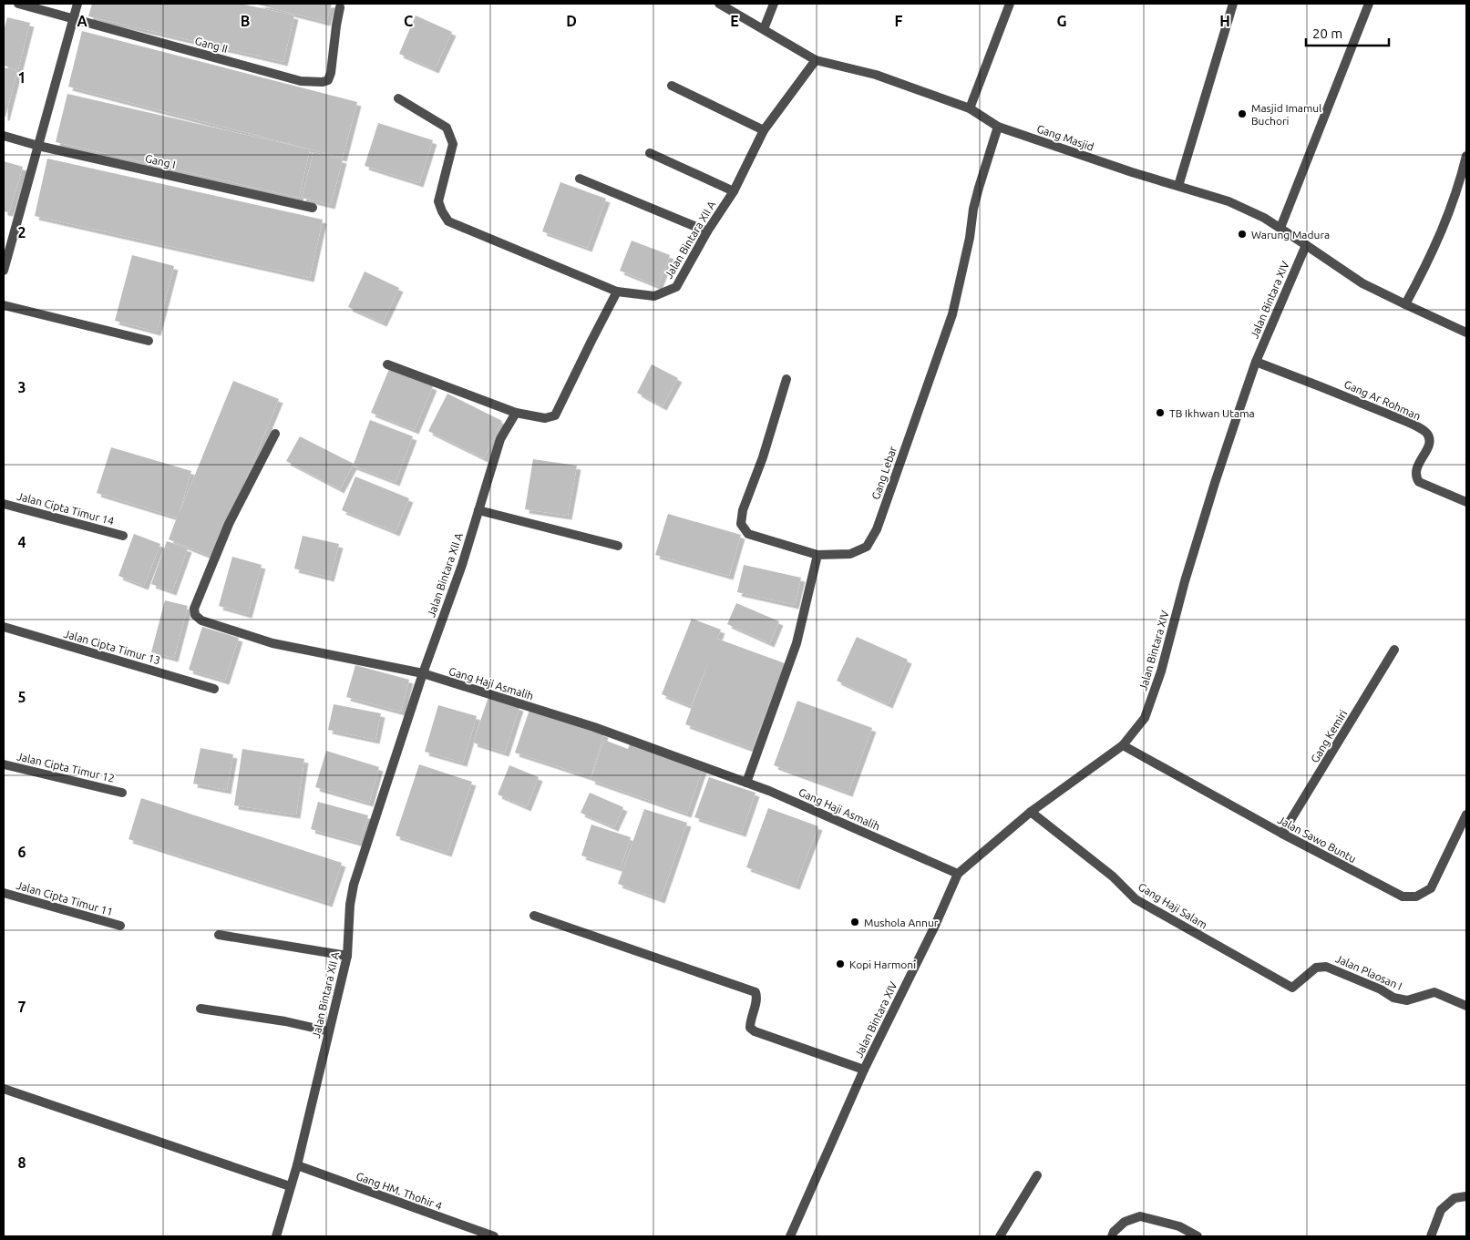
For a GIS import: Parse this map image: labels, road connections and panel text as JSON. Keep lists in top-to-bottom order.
{
  "streets": {
    "street": [
      "Gang II",
      "Gang Masjid",
      "Gang I",
      "Jalan Bintara XII A",
      "Jalan Bintara XIV",
      "Gang Ar Rohman",
      "Gang Lebar",
      "Jalan Cipta Timur 14",
      "Jalan Cipta Timur 13",
      "Gang Haji Asmalih",
      "Gang Kemiri",
      "Jalan Cipta Timur 12",
      "Jalan Sawo Buntu",
      "Jalan Cipta Timur 11",
      "Gang Haji Salam",
      "Jalan Plaosan I",
      "Gang HM. Thohir 4"
    ]
  },
  "crossings": [
    ["Gang Masjid", "Jalan Bintara XII A"],
    ["Gang Masjid", "Jalan Bintara XIV"],
    ["Gang Masjid", "Gang Lebar"],
    ["Jalan Bintara XII A", "Gang Haji Asmalih"],
    ["Jalan Bintara XII A", "Gang HM. Thohir 4"],
    ["Jalan Bintara XIV", "Gang Ar Rohman"],
    ["Jalan Bintara XIV", "Gang Haji Asmalih"],
    ["Jalan Bintara XIV", "Jalan Sawo Buntu"],
    ["Jalan Bintara XIV", "Gang Haji Salam"],
    ["Gang Kemiri", "Jalan Sawo Buntu"],
    ["Gang Haji Salam", "Jalan Plaosan I"]
  ],
  "places": [
    "Masjid Imamul Buchori",
    "Warung Madura",
    "TB Ikhwan Utama",
    "Mushola Annur",
    "Kopi Harmoni"
  ],
  "scale_bar": "20 m",
  "grid": {
    "columns": [
      "A",
      "B",
      "C",
      "D",
      "E",
      "F",
      "G",
      "H"
    ],
    "rows": [
      "1",
      "2",
      "3",
      "4",
      "5",
      "6",
      "7",
      "8"
    ]
  }
}
